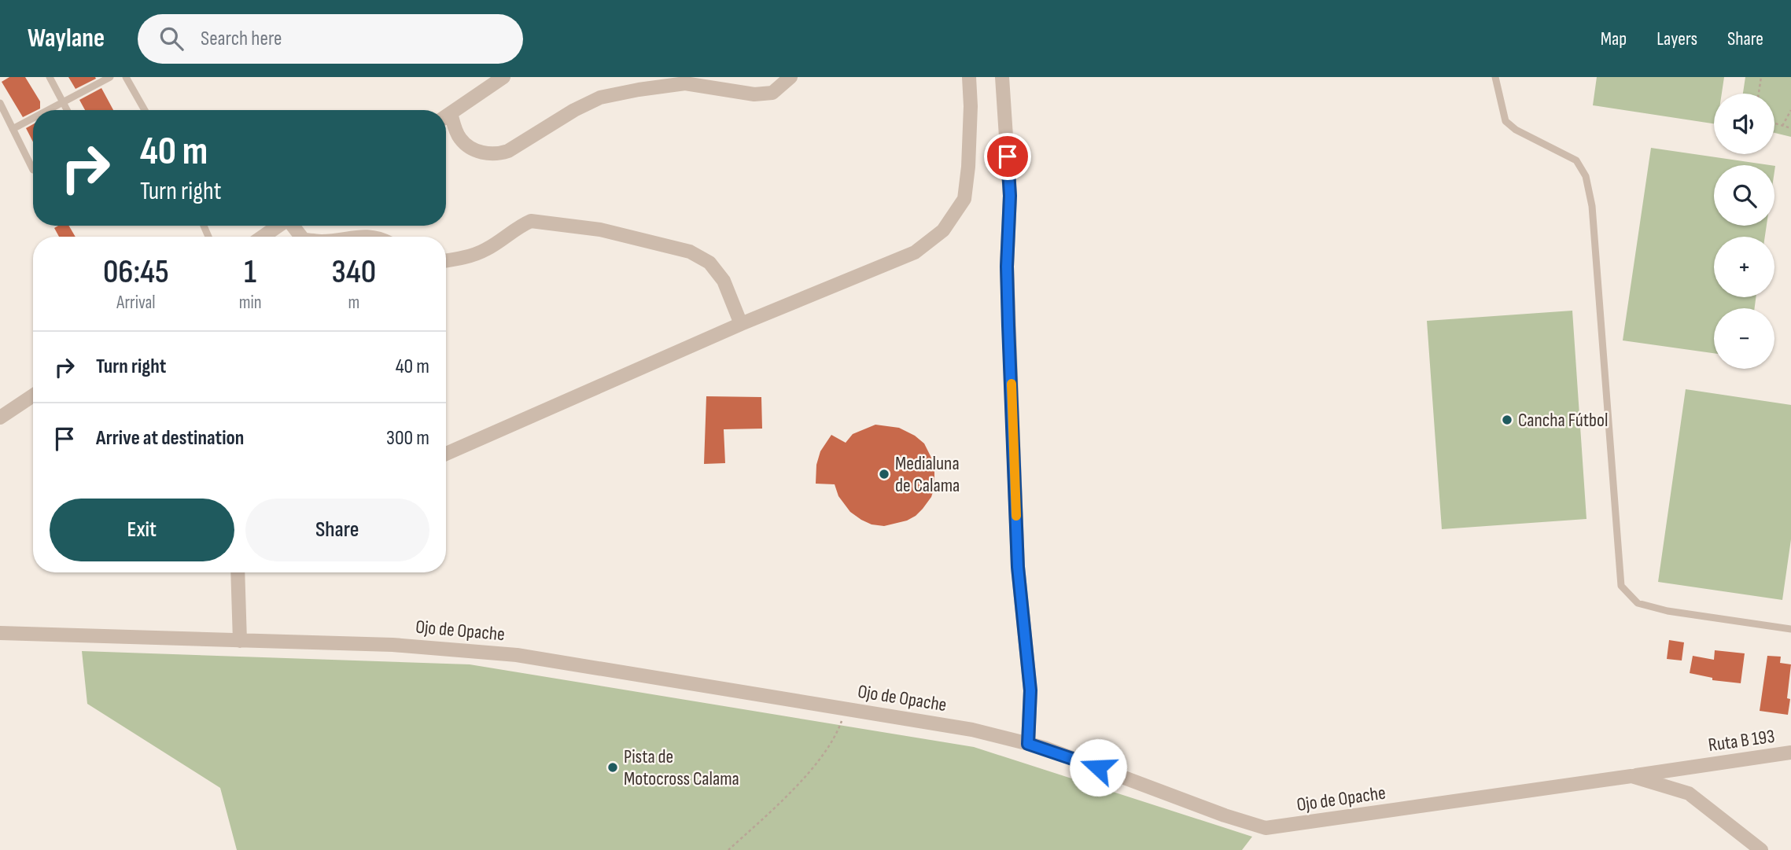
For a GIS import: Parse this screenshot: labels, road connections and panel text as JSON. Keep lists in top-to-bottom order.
{
  "streets": {
    "street": ["Ojo de Opache", "Ruta B 193"]
  },
  "crossings": [
    ["Ojo de Opache", "Ruta B 193"]
  ],
  "places": ["Cancha Fútbol", "Medialuna de Calama", "Pista de Motocross Calama"],
  "page": {
    "header": "Waylane",
    "search": "Search here",
    "nav": ["Map", "Layers", "Share"],
    "map_buttons": ["+", "−"],
    "turn": ["40 m", "Turn right"],
    "eta": [
      "06:45",
      "Arrival",
      "1",
      "min",
      "340",
      "m"
    ],
    "list": [
      {
        "name": "Turn right",
        "value": "40 m"
      },
      {
        "name": "Arrive at destination",
        "value": "300 m"
      }
    ],
    "buttons": ["Exit", "Share"]
  }
}
